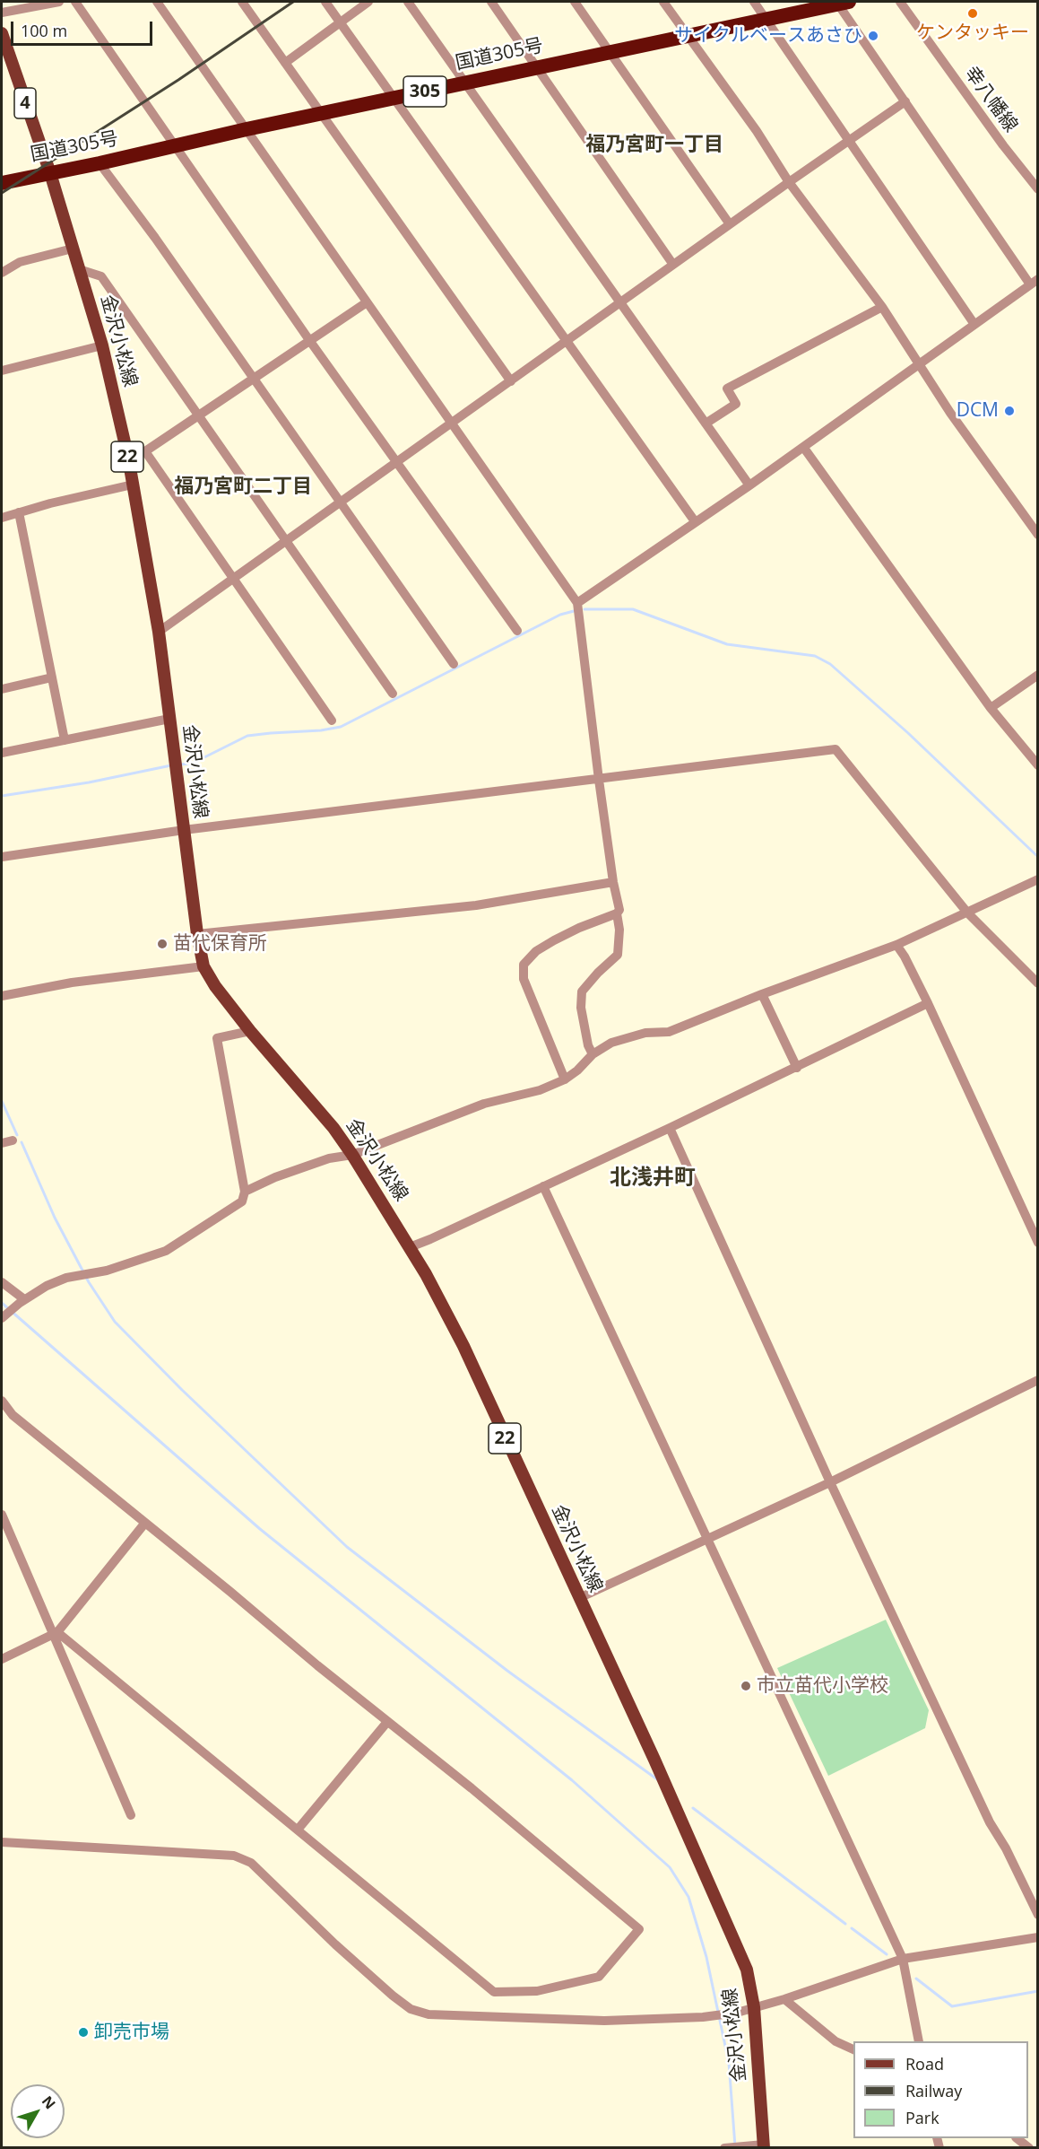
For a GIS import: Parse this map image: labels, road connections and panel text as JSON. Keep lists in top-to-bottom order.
{
  "streets": {
    "highway": ["国道305号", "305"],
    "main road": ["4", "金沢小松線", "22"],
    "street": ["幸八幡線"]
  },
  "crossings": [
    ["国道305号", "4"],
    ["国道305号", "金沢小松線"],
    ["4", "金沢小松線"]
  ],
  "districts": ["福乃宮町一丁目", "福乃宮町二丁目", "北浅井町"],
  "places": [
    "ケンタッキー",
    "サイクルベースあさひ",
    "DCM",
    "苗代保育所",
    "市立苗代小学校",
    "卸売市場"
  ],
  "legend": ["Road", "Railway", "Park"],
  "scale_bar": "100 m",
  "north": "top right"
}
